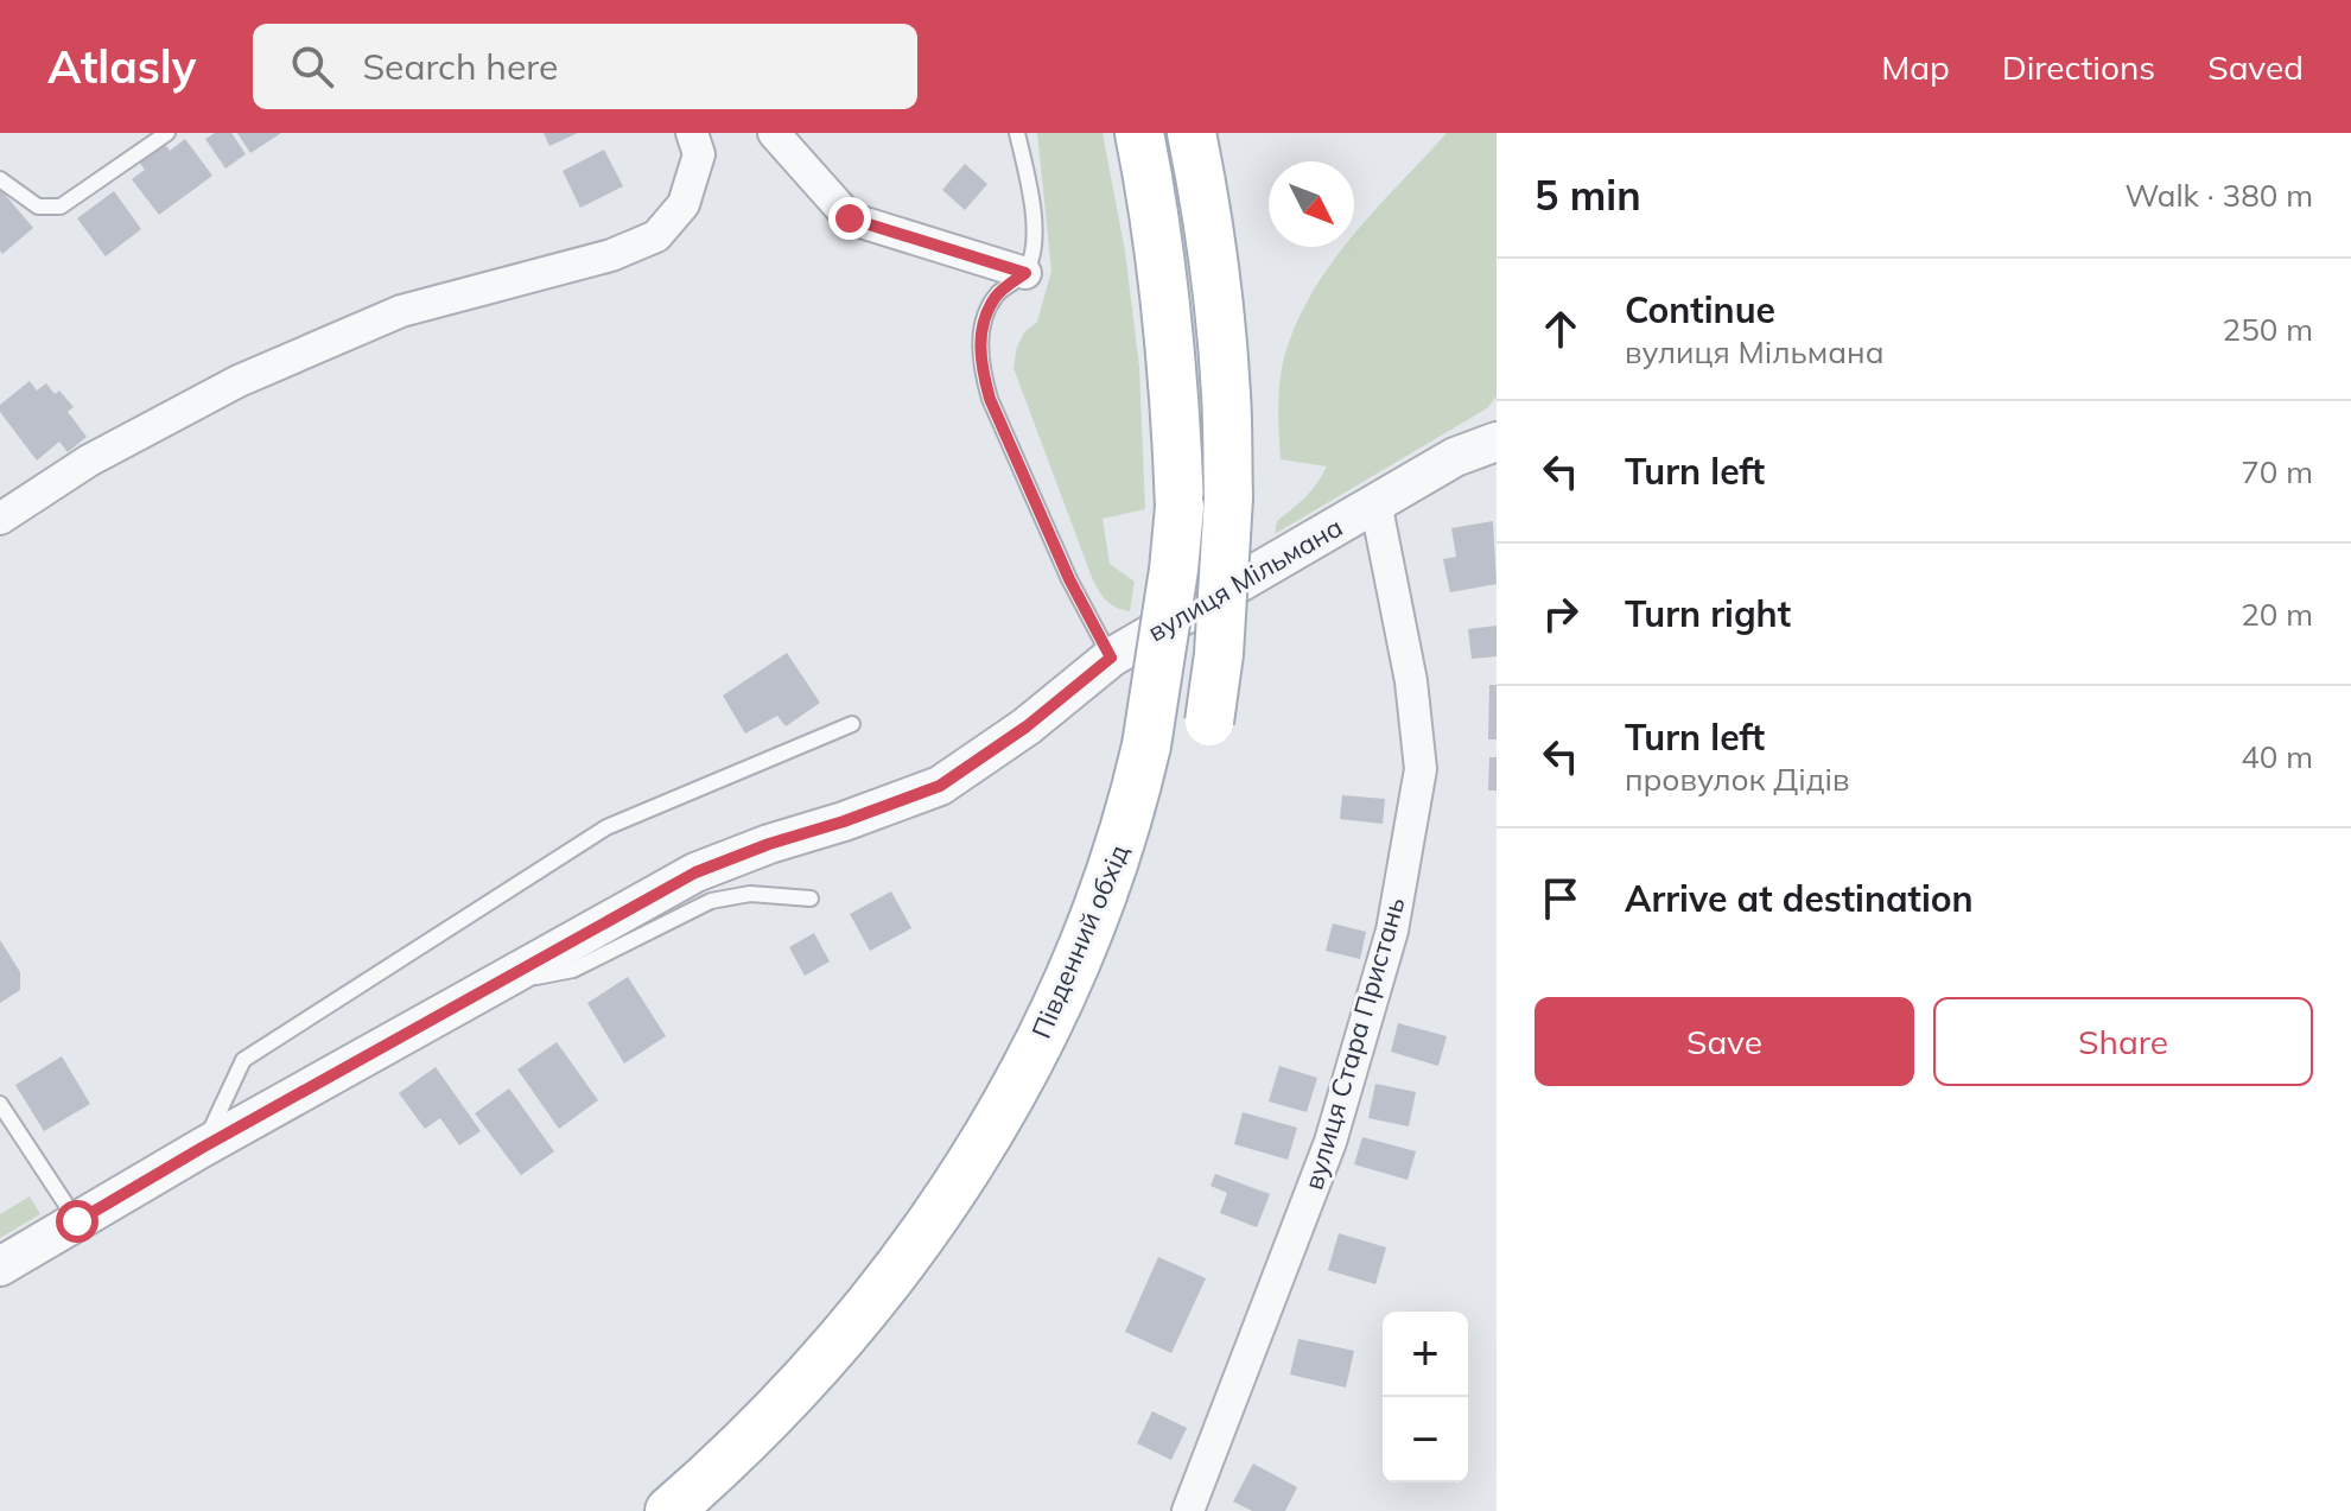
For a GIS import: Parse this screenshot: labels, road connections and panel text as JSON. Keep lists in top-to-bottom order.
{
  "streets": {
    "main road": ["Південний обхід"],
    "street": ["вулиця Мільмана", "вулиця Стара Пристань"]
  },
  "crossings": [
    ["вулиця Мільмана", "вулиця Стара Пристань"]
  ],
  "north": "bottom right",
  "page": {
    "header": "Atlasly",
    "search": "Search here",
    "nav": ["Map", "Directions", "Saved"],
    "heading": ["5 min", "Walk · 380 m"],
    "list": [
      ["Continue", "вулиця Мільмана", "250 m"],
      ["Turn left", "70 m"],
      ["Turn right", "20 m"],
      ["Turn left", "провулок Дідів", "40 m"],
      "Arrive at destination"
    ],
    "buttons": ["Save", "Share"],
    "map_buttons": ["+", "−"]
  }
}
